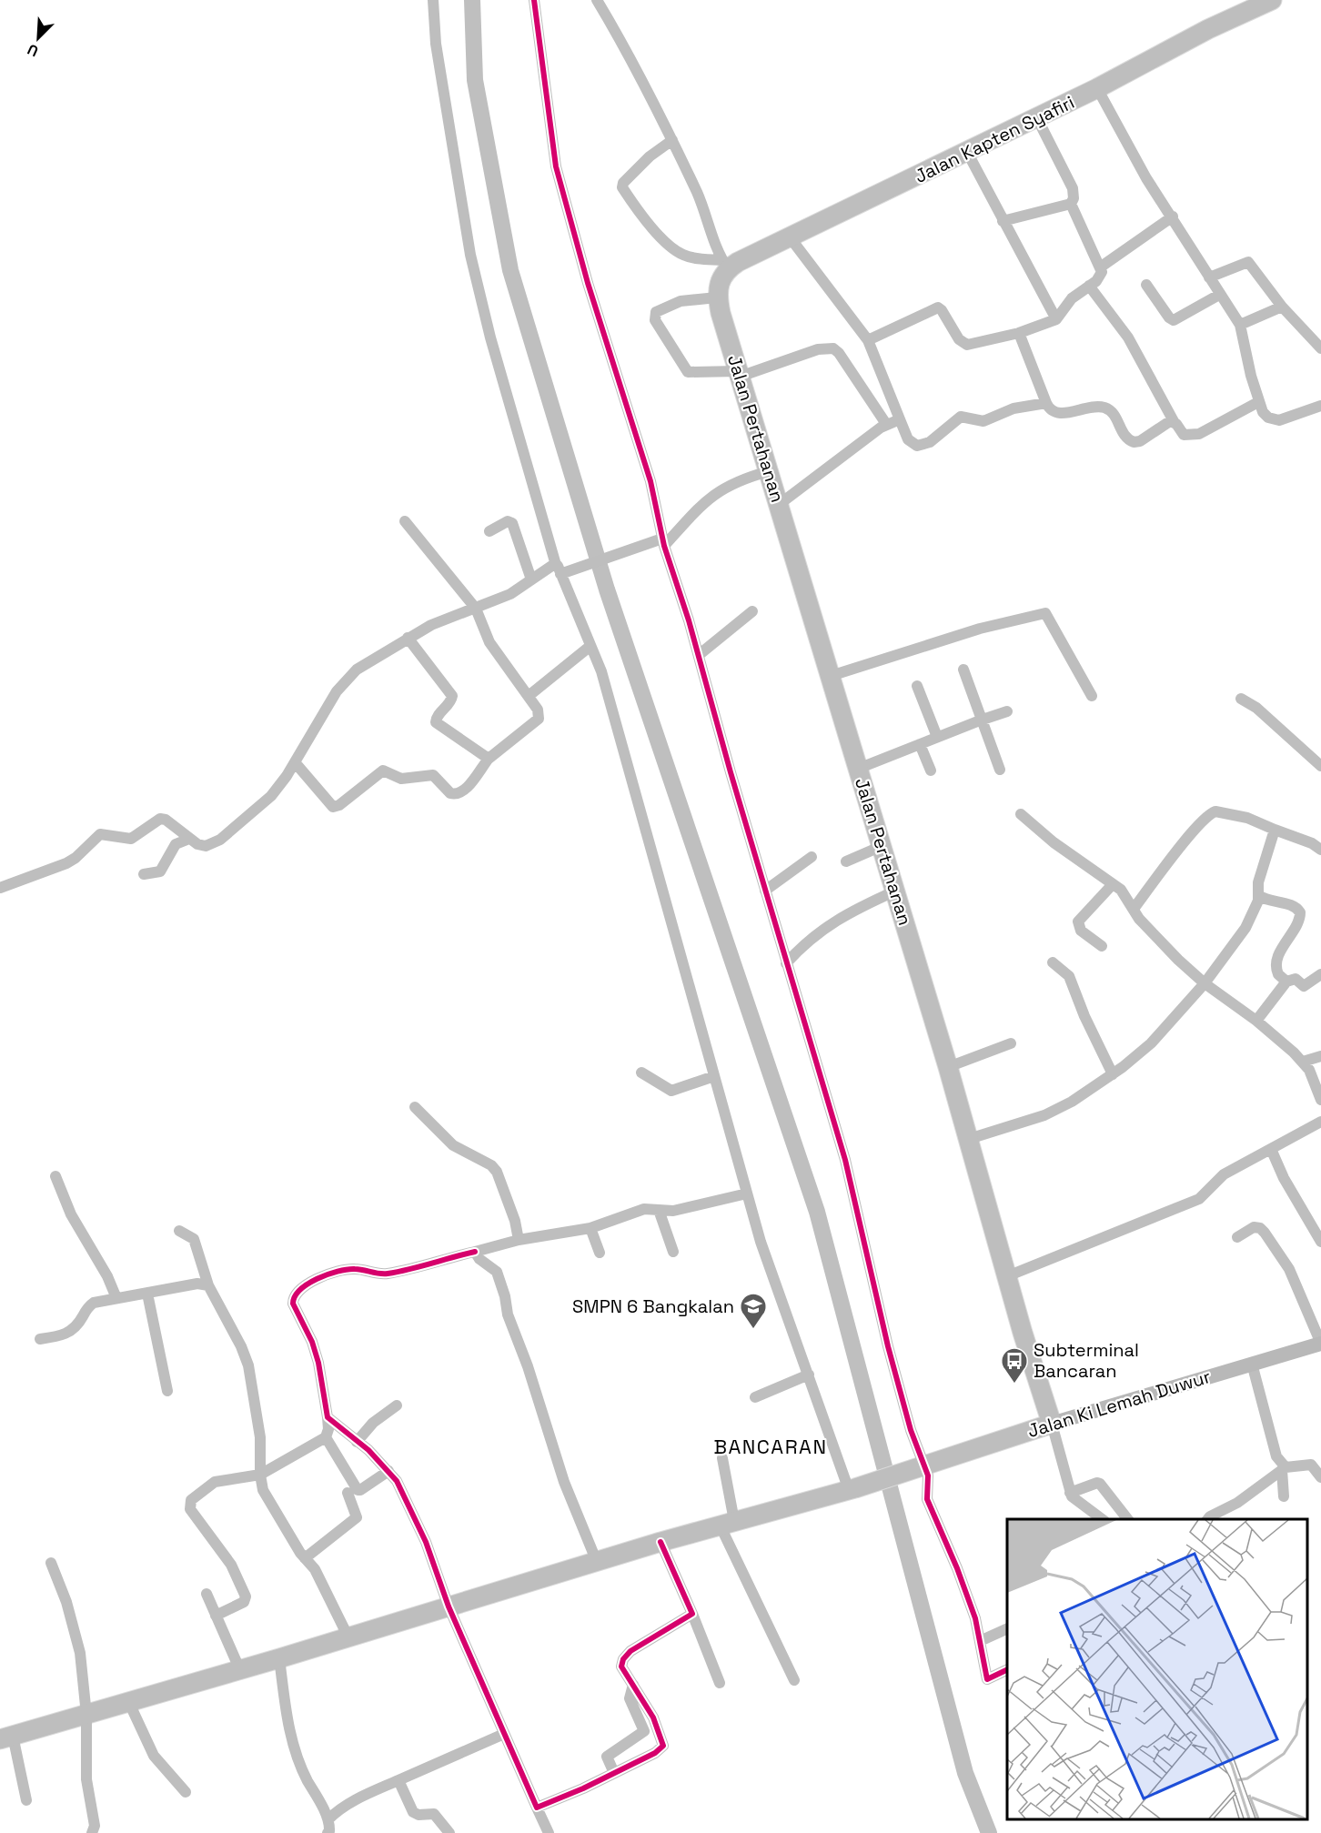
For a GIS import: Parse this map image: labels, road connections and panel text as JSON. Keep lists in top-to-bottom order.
{
  "streets": {
    "highway": ["Jalan Kapten Syafiri", "Jalan Pertahanan", "Jalan Ki Lemah Duwur"]
  },
  "crossings": [
    ["Jalan Kapten Syafiri", "Jalan Pertahanan"],
    ["Jalan Pertahanan", "Jalan Ki Lemah Duwur"]
  ],
  "districts": ["BANCARAN"],
  "places": {
    "school or university": ["SMPN 6 Bangkalan"],
    "bus stop": ["Subterminal Bancaran"]
  },
  "north": "bottom left"
}
